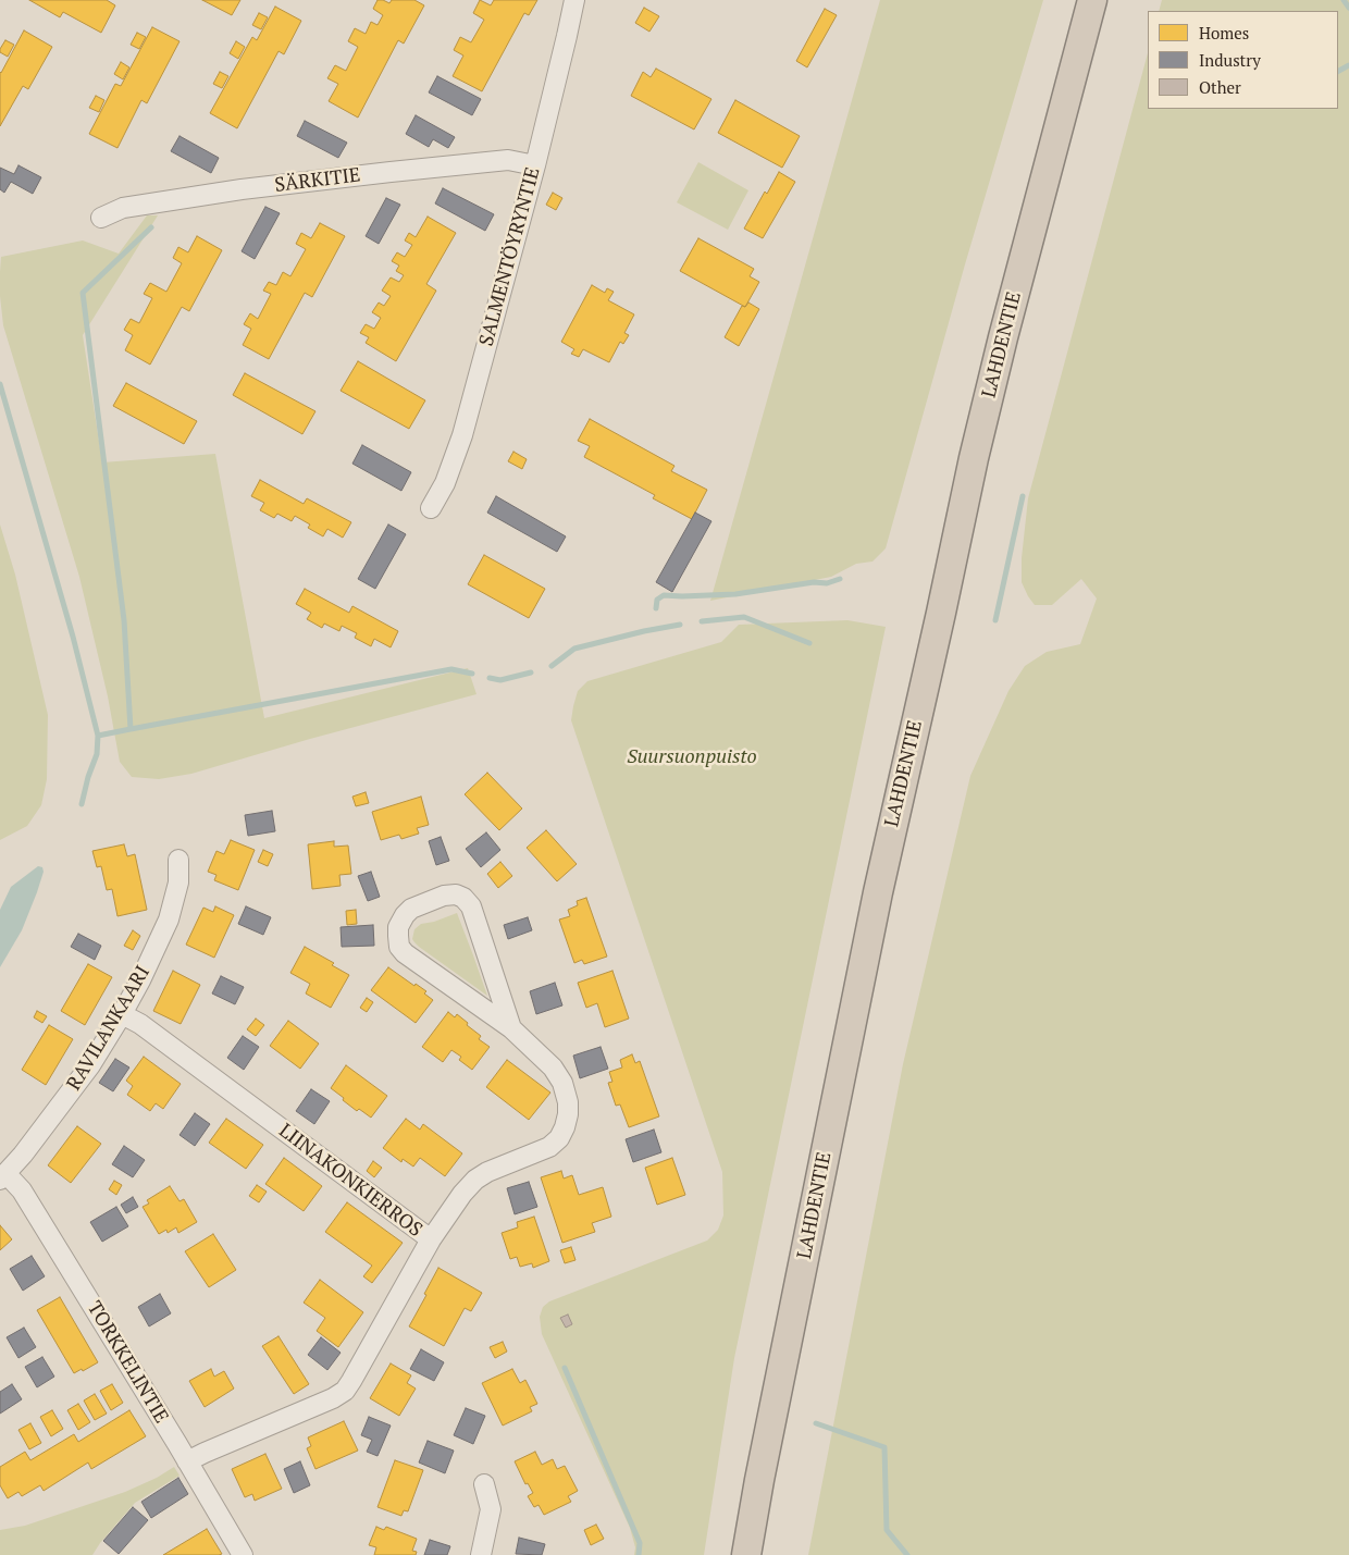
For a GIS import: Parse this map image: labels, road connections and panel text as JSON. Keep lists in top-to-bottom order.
{
  "streets": {
    "highway": ["LAHDENTIE"],
    "street": [
      "SÄRKITIE",
      "SALMENTÖYRYNTIE",
      "RAVILANKAARI",
      "LIINAKONKIERROS",
      "TORKKELINTIE"
    ]
  },
  "crossings": [
    ["SÄRKITIE", "SALMENTÖYRYNTIE"],
    ["RAVILANKAARI", "LIINAKONKIERROS"],
    ["RAVILANKAARI", "TORKKELINTIE"],
    ["LIINAKONKIERROS", "TORKKELINTIE"]
  ],
  "parks": ["Suursuonpuisto"],
  "legend": ["Homes", "Industry", "Other"]
}
